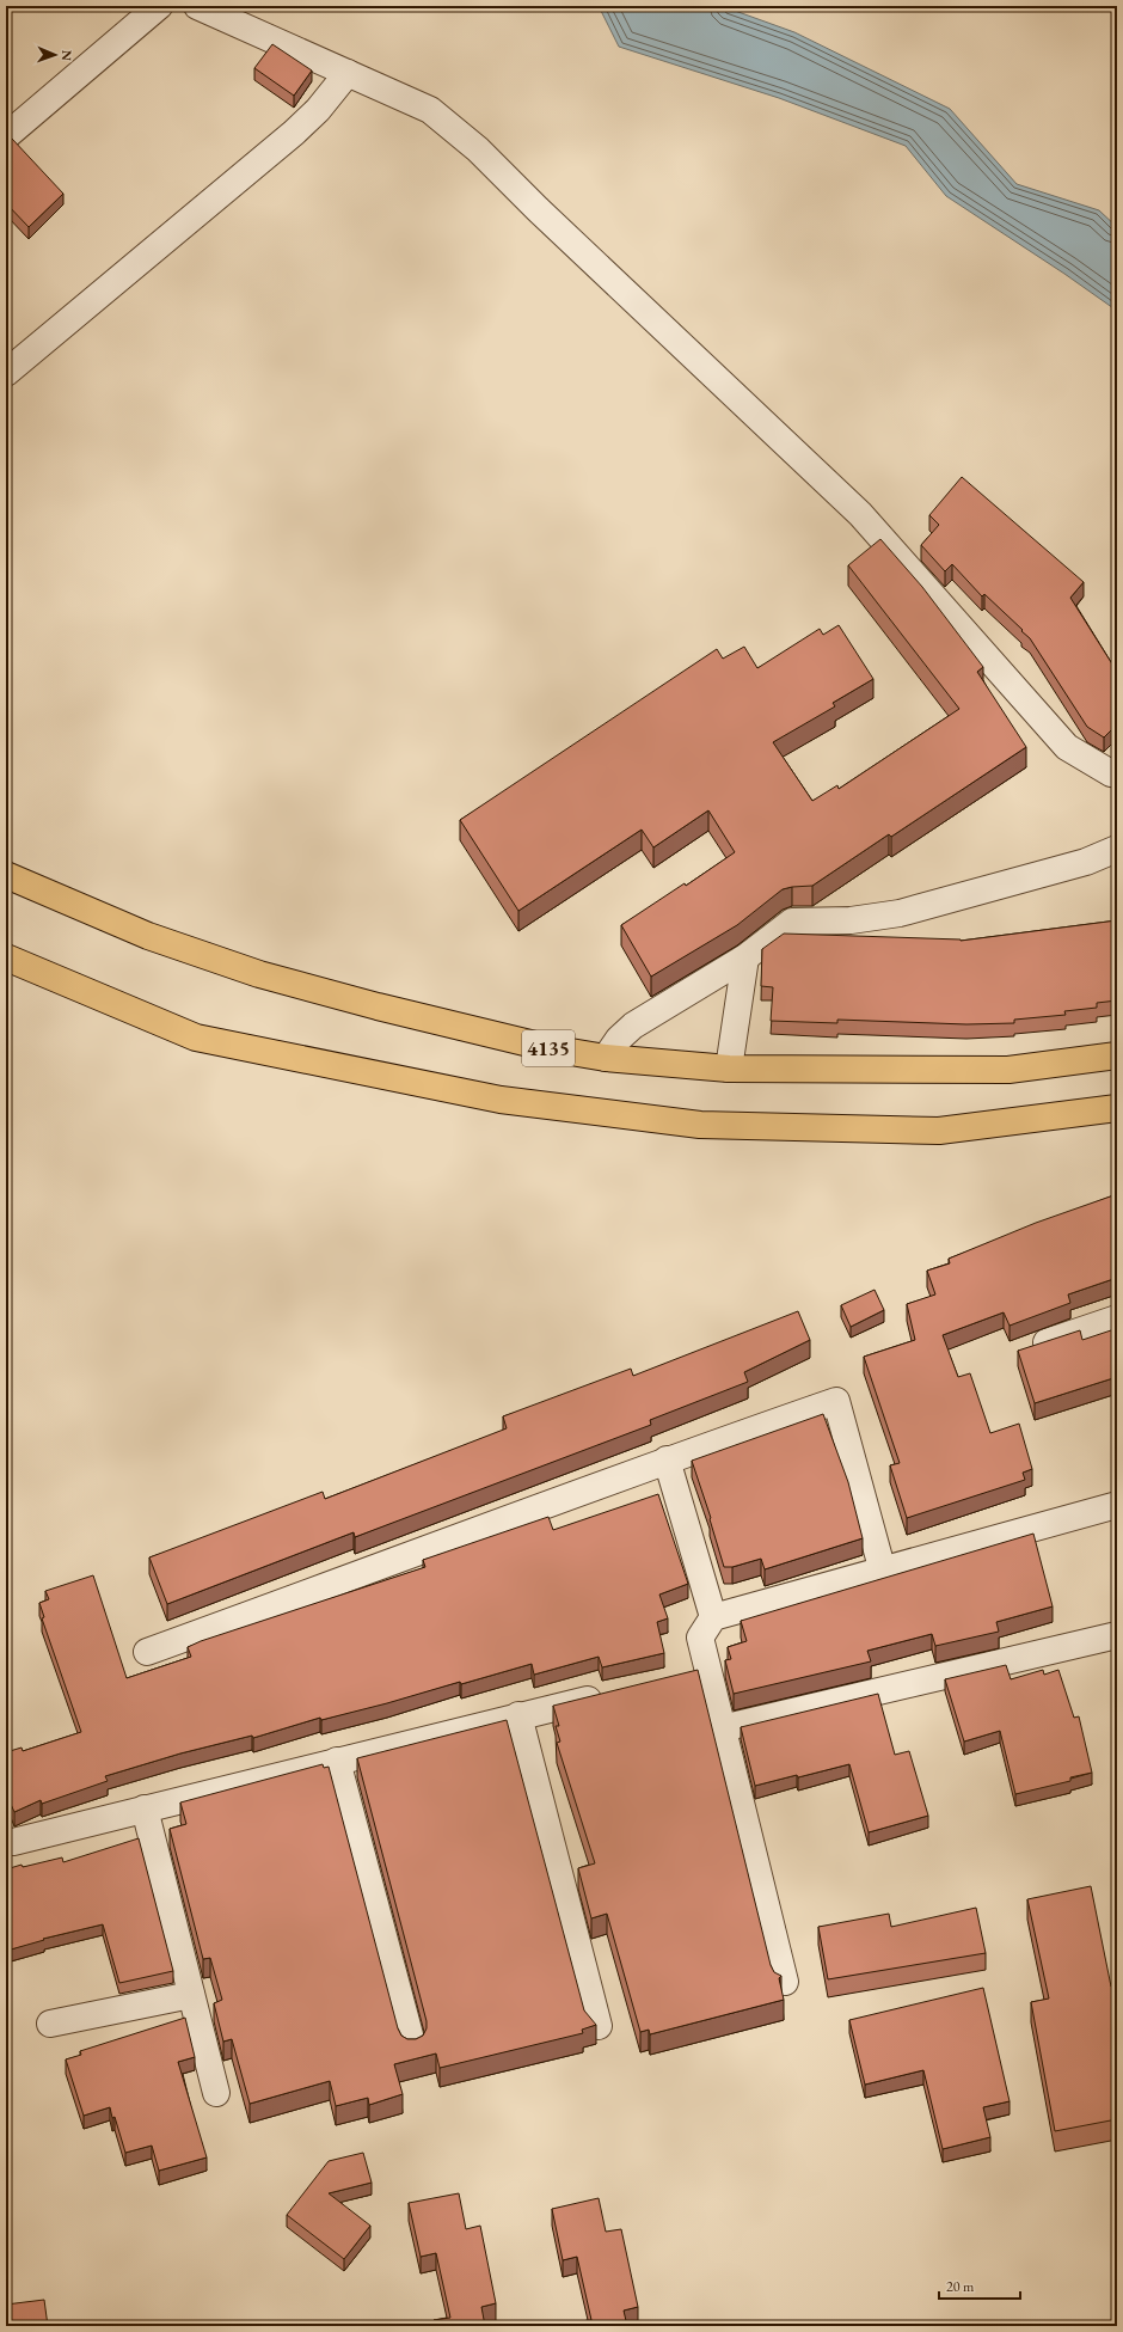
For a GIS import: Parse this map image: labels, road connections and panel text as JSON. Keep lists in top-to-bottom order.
{
  "streets": {
    "main road": ["4135"]
  },
  "scale_bar": "20 m",
  "north": "right"
}
